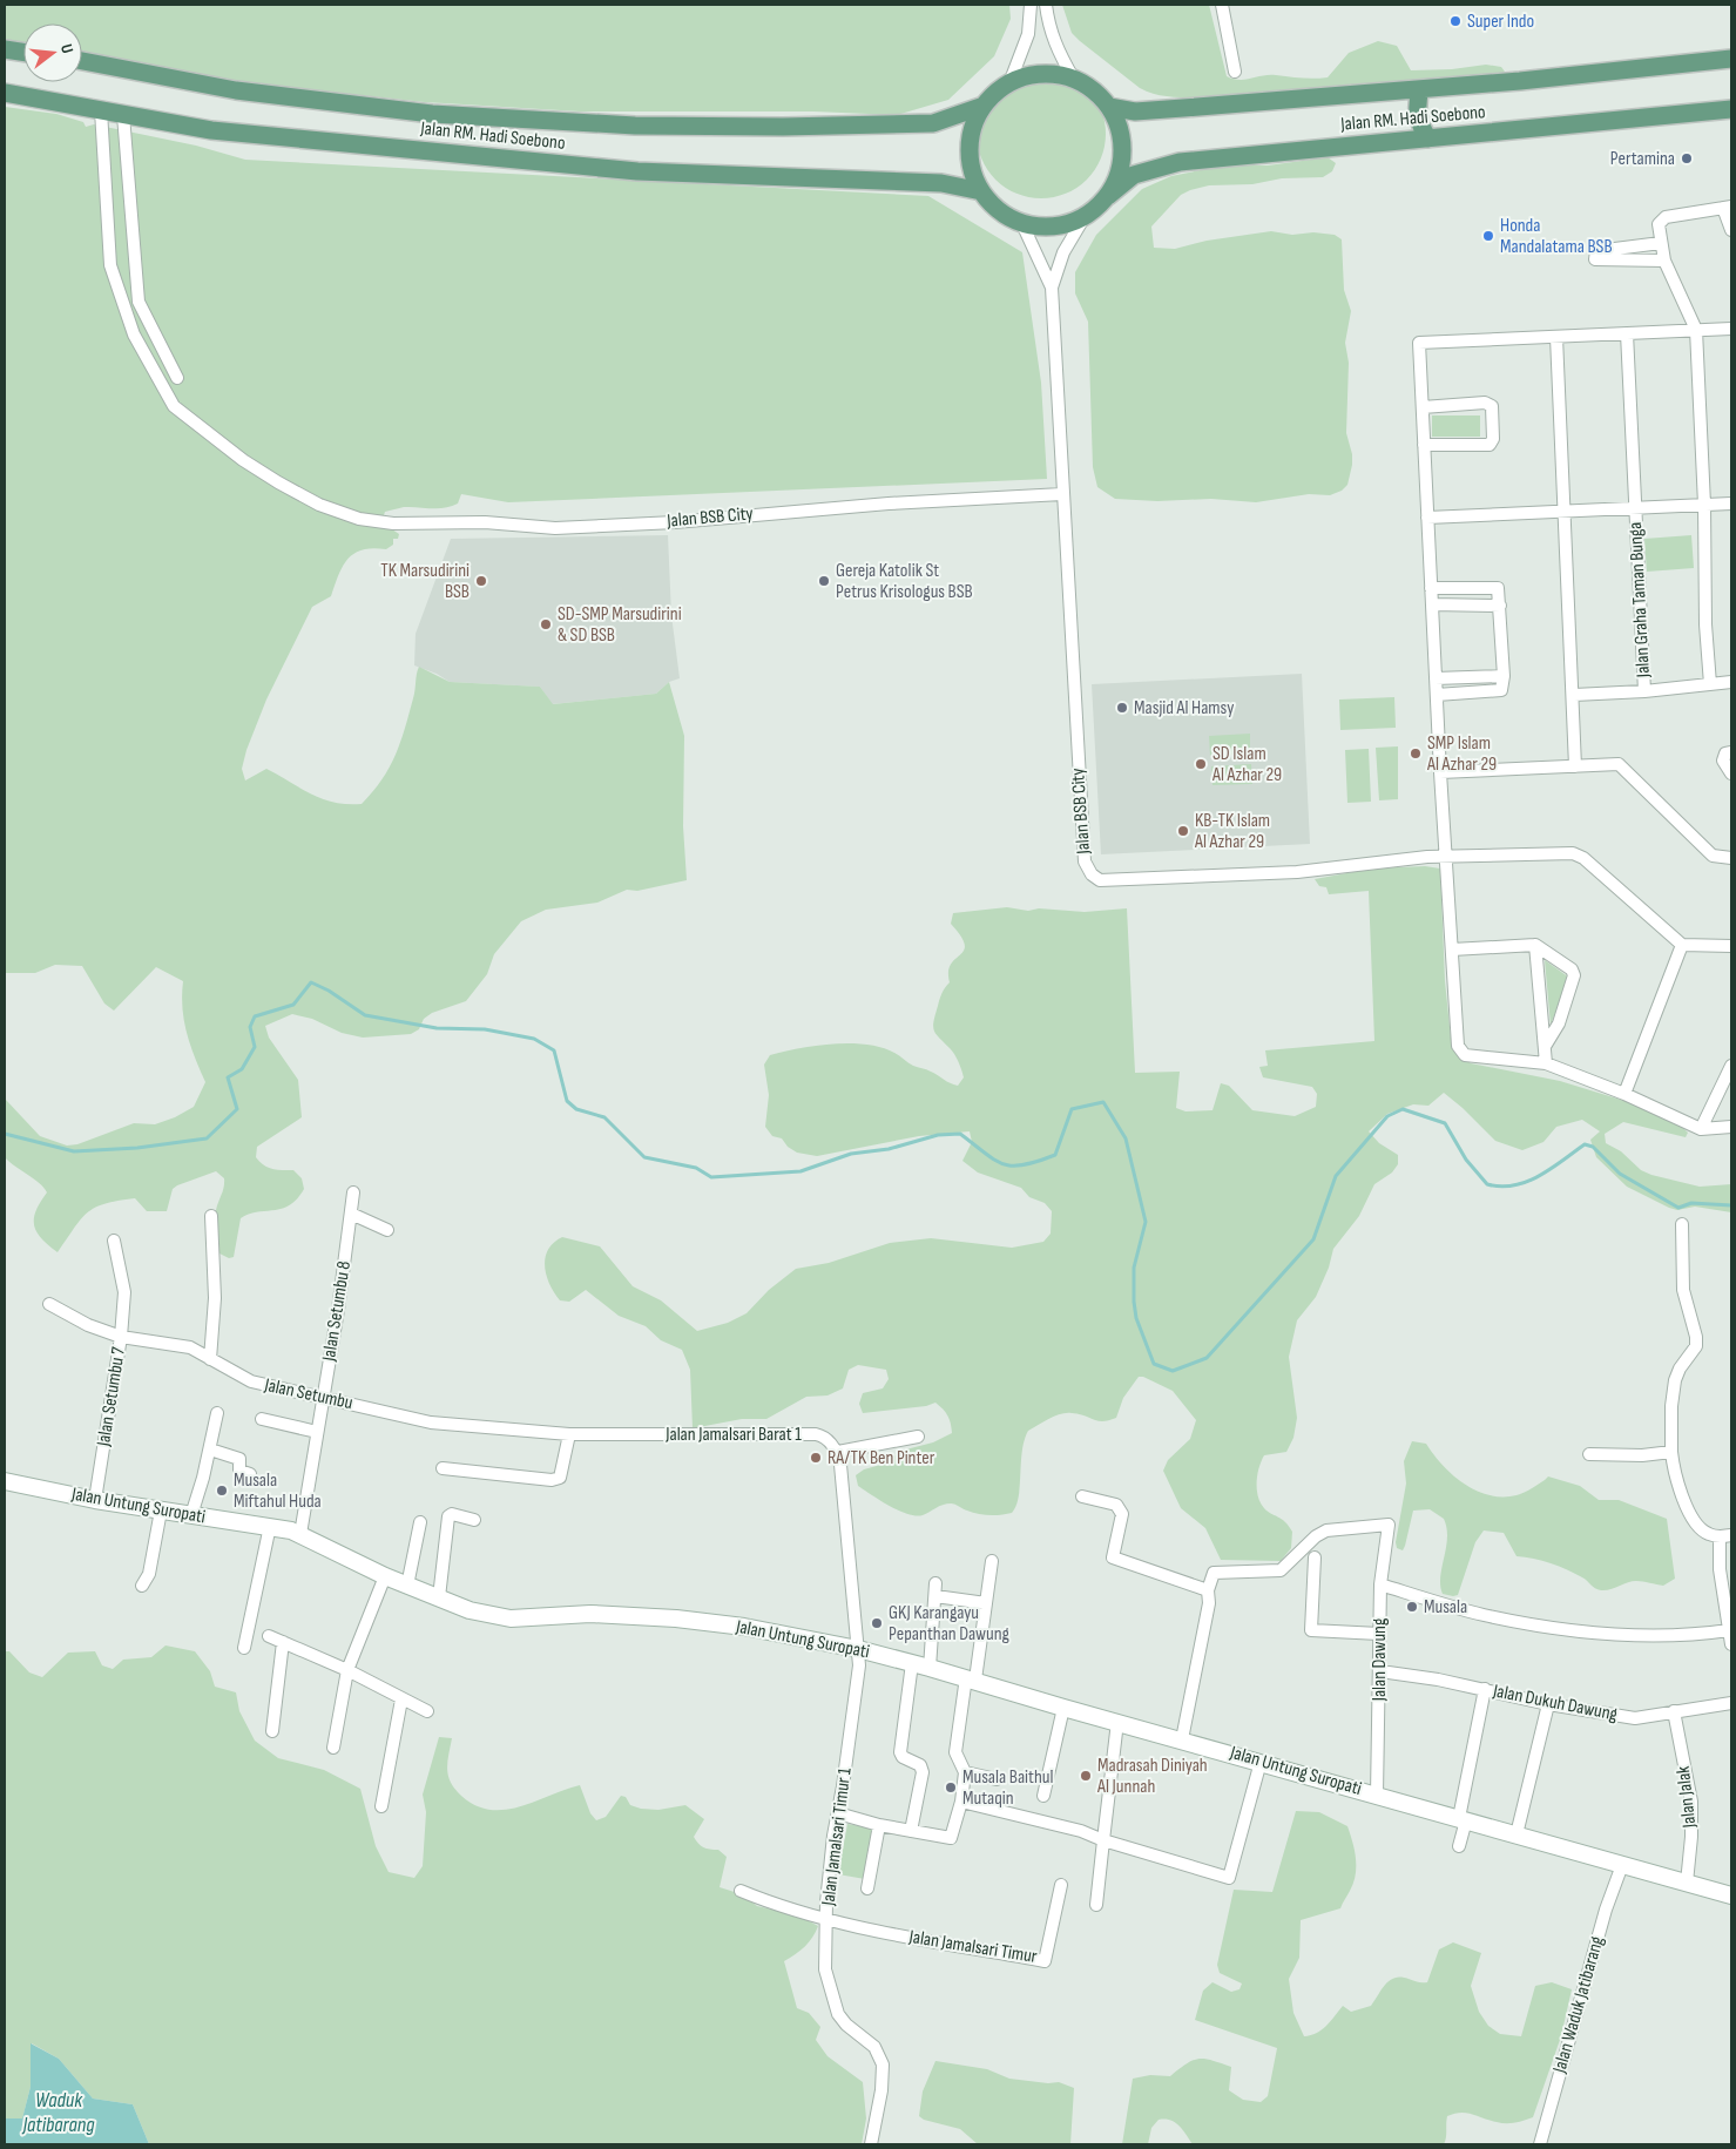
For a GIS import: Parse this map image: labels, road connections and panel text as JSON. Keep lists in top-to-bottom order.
{
  "streets": {
    "main road": ["Jalan RM. Hadi Soebono", "Jalan Untung Suropati"],
    "street": [
      "Jalan BSB City",
      "Jalan Graha Taman Bunga",
      "Jalan Setumbu 8",
      "Jalan Setumbu",
      "Jalan Setumbu 7",
      "Jalan Jamalsari Barat 1",
      "Jalan Dawung",
      "Jalan Dukuh Dawung",
      "Jalan Jalak",
      "Jalan Jamalsari Timur 1",
      "Jalan Jamalsari Timur",
      "Jalan Waduk Jatibarang"
    ]
  },
  "crossings": [
    ["Jalan RM. Hadi Soebono", "Jalan BSB City"],
    ["Jalan Setumbu 8", "Jalan Setumbu"],
    ["Jalan Setumbu 8", "Jalan Untung Suropati"],
    ["Jalan Setumbu", "Jalan Setumbu 7"],
    ["Jalan Setumbu", "Jalan Jamalsari Barat 1"],
    ["Jalan Setumbu 7", "Jalan Untung Suropati"],
    ["Jalan Untung Suropati", "Jalan Dawung"],
    ["Jalan Untung Suropati", "Jalan Jalak"],
    ["Jalan Untung Suropati", "Jalan Jamalsari Timur 1"],
    ["Jalan Untung Suropati", "Jalan Waduk Jatibarang"],
    ["Jalan Dawung", "Jalan Dukuh Dawung"],
    ["Jalan Dukuh Dawung", "Jalan Jalak"],
    ["Jalan Jamalsari Timur 1", "Jalan Jamalsari Timur"]
  ],
  "water": ["Waduk Jatibarang"],
  "places": [
    "Super Indo",
    "Pertamina",
    "Honda Mandalatama BSB",
    "TK Marsudirini BSB",
    "Gereja Katolik St Petrus Krisologus BSB",
    "SD-SMP Marsudirini & SD BSB",
    "Masjid Al Hamsy",
    "SMP Islam Al Azhar 29",
    "SD Islam Al Azhar 29",
    "KB-TK Islam Al Azhar 29",
    "RA/TK Ben Pinter",
    "Musala Miftahul Huda",
    "Musala",
    "GKJ Karangayu Pepanthan Dawung",
    "Madrasah Diniyah Al Junnah",
    "Musala Baithul Mutaqin"
  ],
  "north": "right"
}
